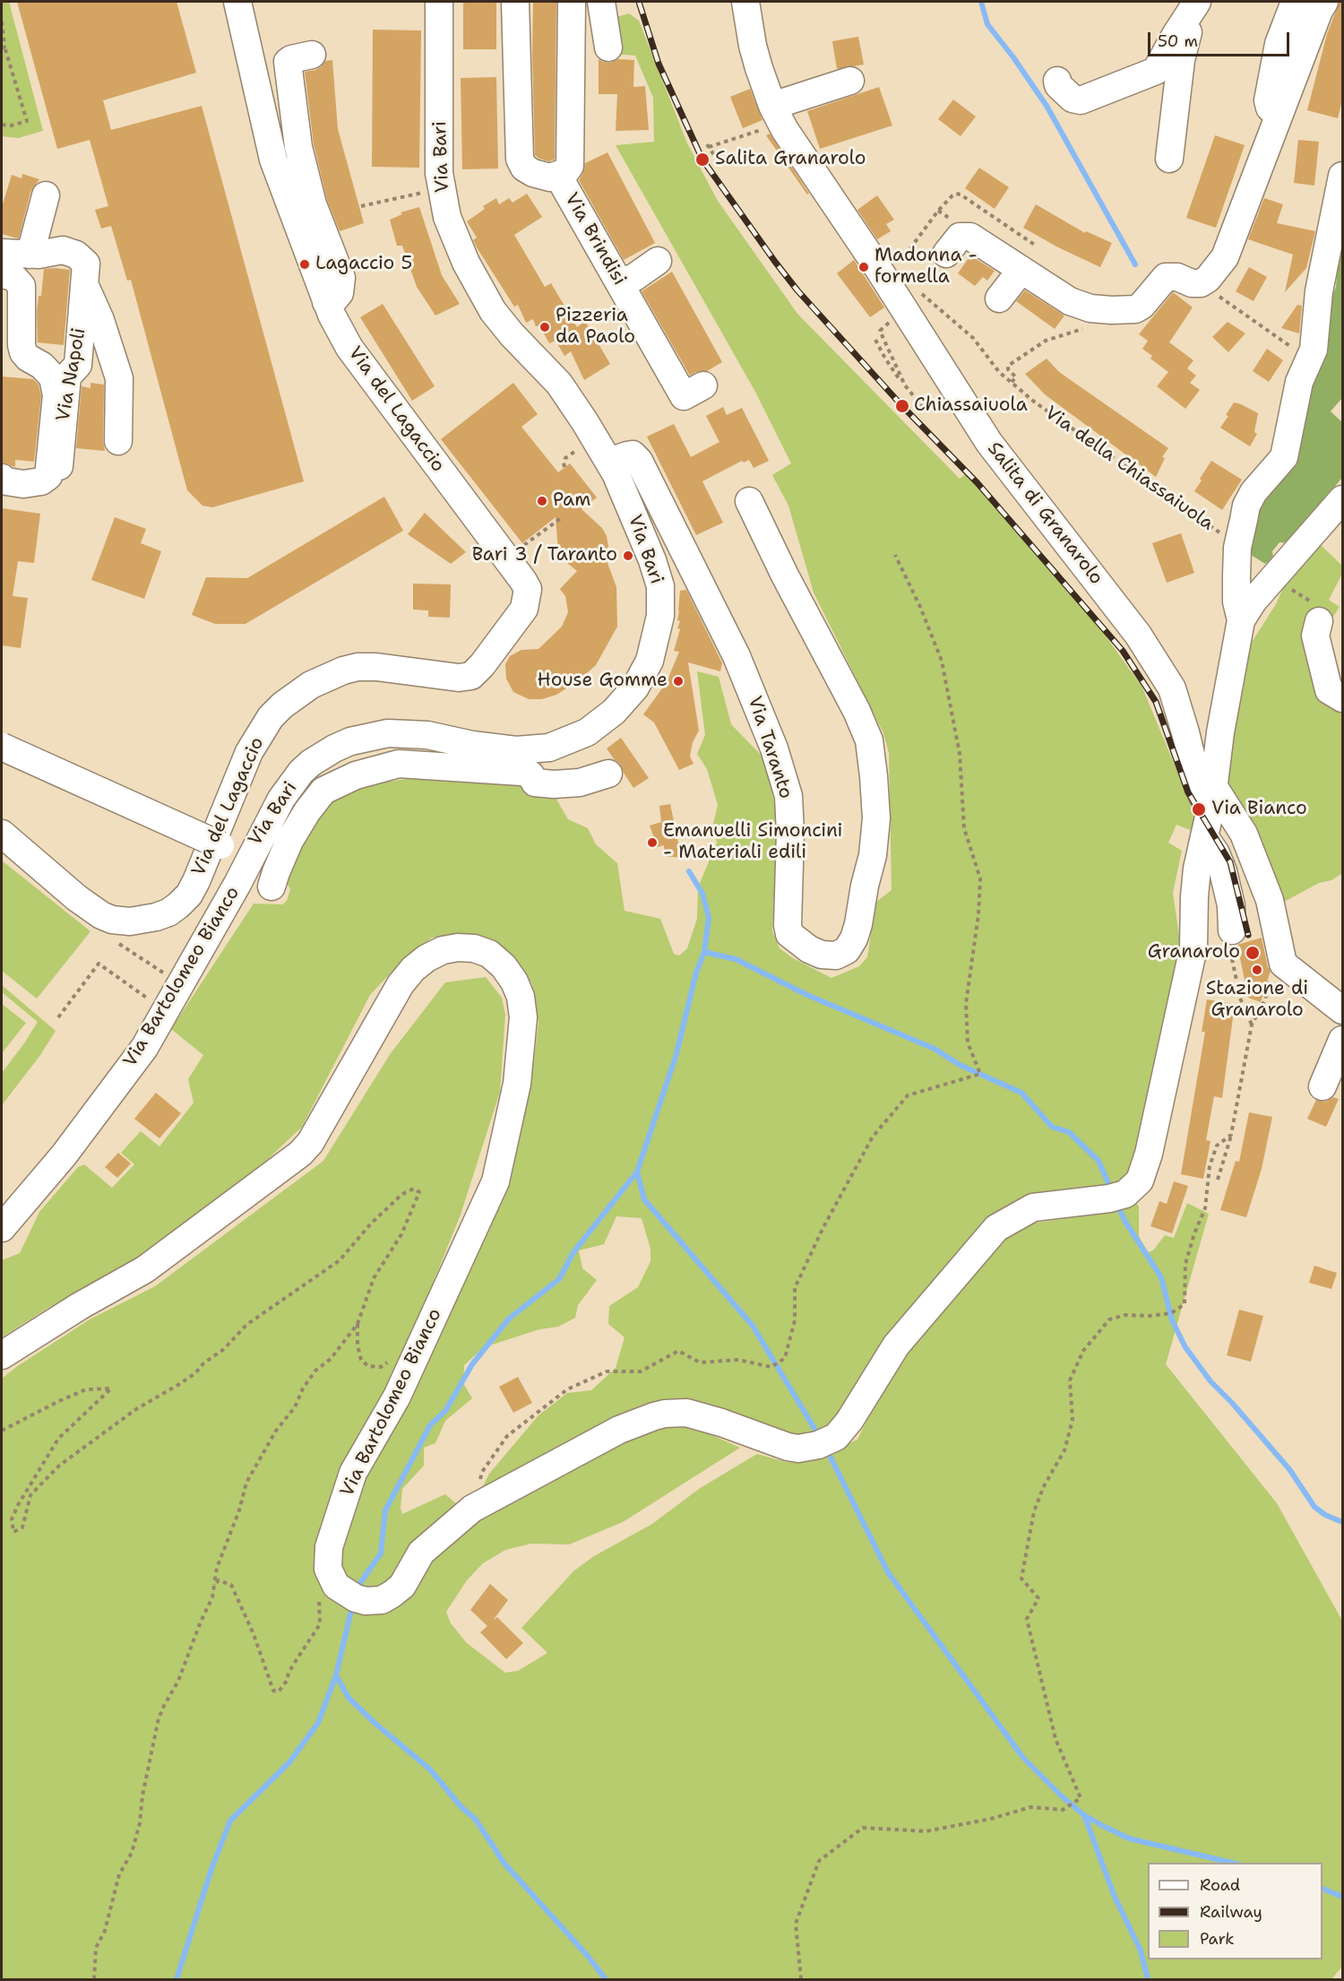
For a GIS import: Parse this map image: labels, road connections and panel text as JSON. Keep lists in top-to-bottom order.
{
  "streets": {
    "street": [
      "Via Bari",
      "Via Brindisi",
      "Via Napoli",
      "Via del Lagaccio",
      "Salita di Granarolo",
      "Via Taranto",
      "Via Bartolomeo Bianco"
    ],
    "path": ["Via della Chiassaiuola"]
  },
  "crossings": [
    ["Via Bari", "Via Taranto"],
    ["Via Bari", "Via Bartolomeo Bianco"],
    ["Via della Chiassaiuola", "Salita di Granarolo"]
  ],
  "places": [
    "Salita Granarolo",
    "Lagaccio 5",
    "Madonna - formella",
    "Pizzeria da Paolo",
    "Chiassaiuola",
    "Pam",
    "Bari 3 / Taranto",
    "House Gomme",
    "Via Bianco",
    "Emanuelli Simoncini - Materiali edili",
    "Granarolo",
    "Stazione di Granarolo"
  ],
  "legend": ["Road", "Railway", "Park"],
  "scale_bar": "50 m"
}
